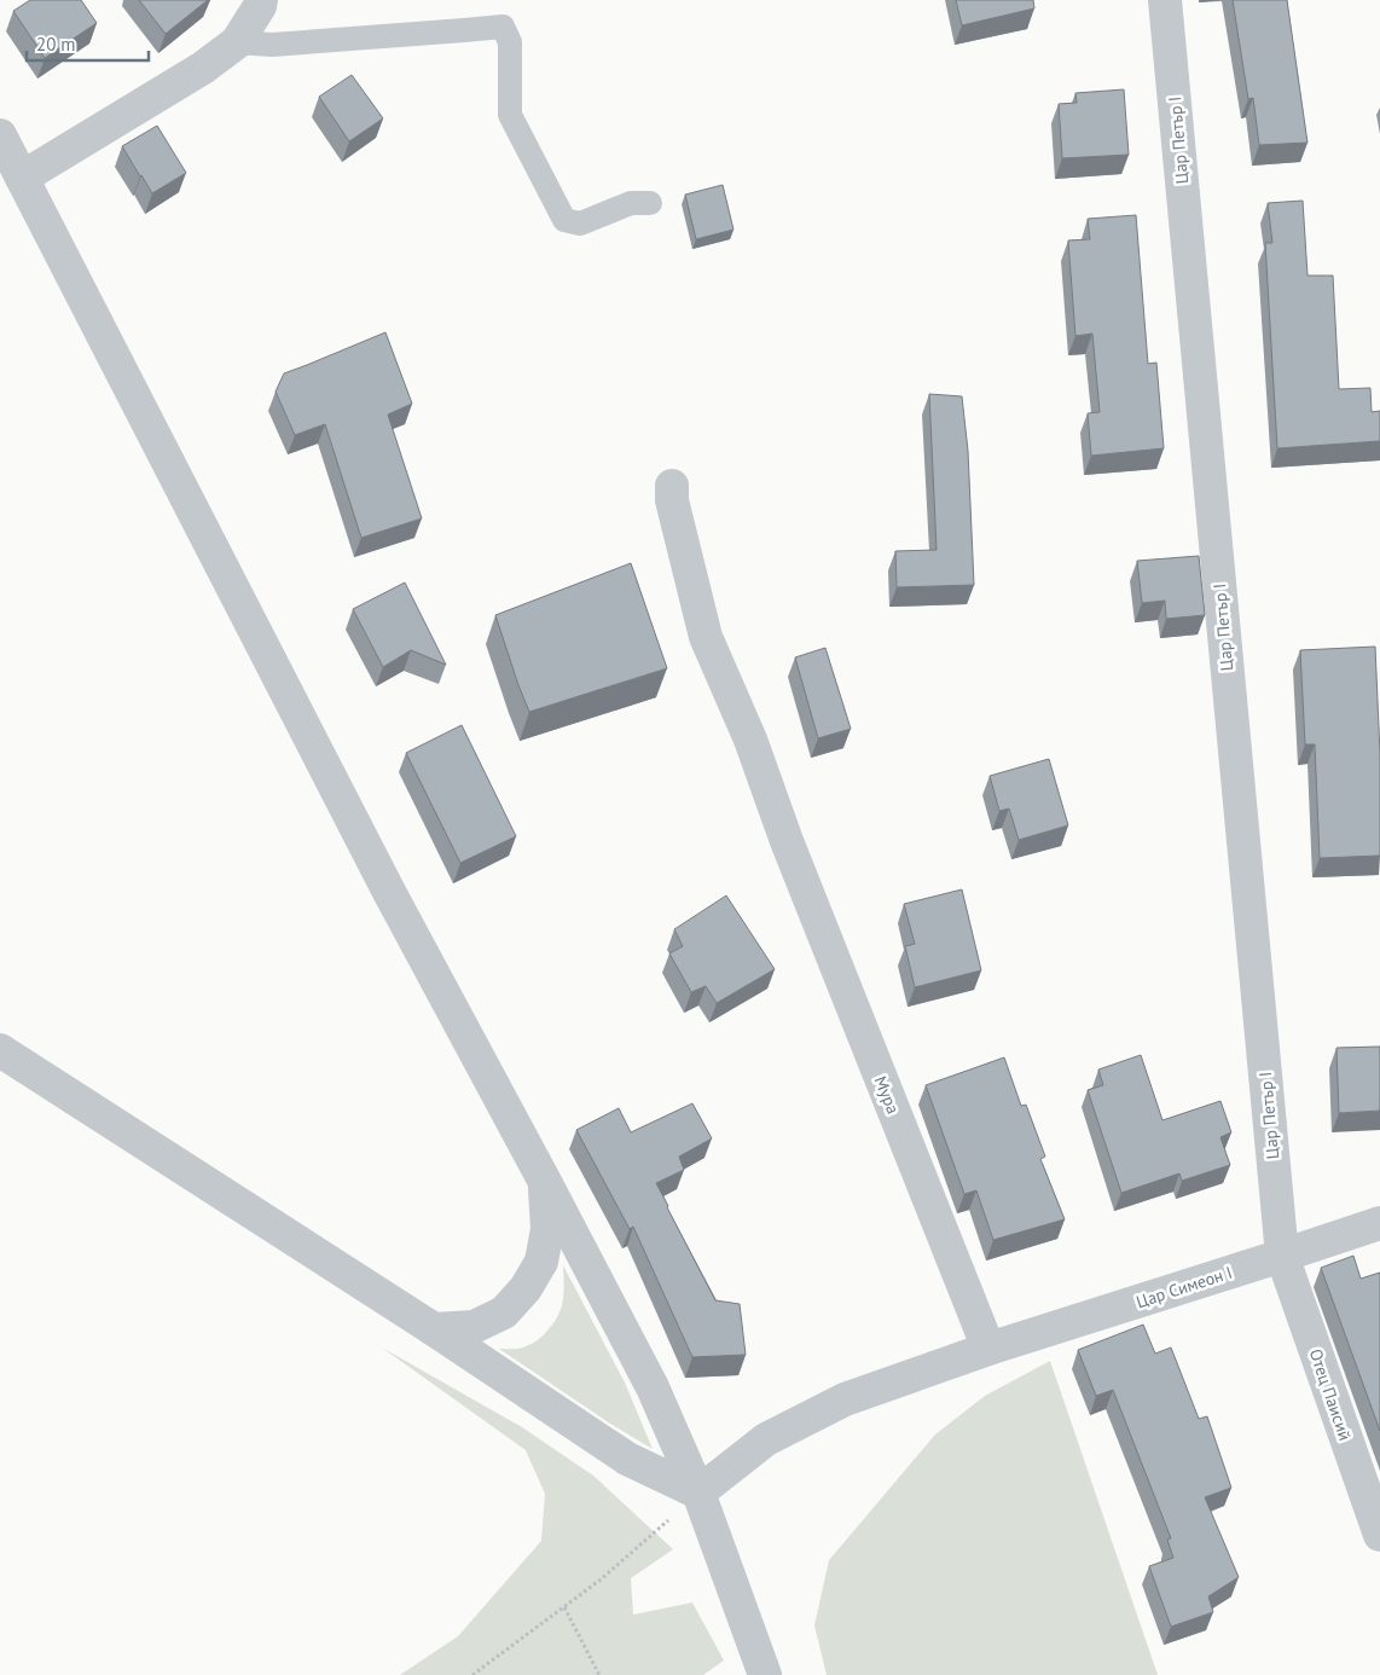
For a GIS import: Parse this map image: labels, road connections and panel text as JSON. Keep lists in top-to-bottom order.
{
  "streets": {
    "street": [
      "Цар Петър I",
      "Мура",
      "Цар Симеон I",
      "Отец Паисий"
    ]
  },
  "crossings": [
    ["Цар Петър I", "Цар Симеон I"],
    ["Цар Петър I", "Отец Паисий"],
    ["Мура", "Цар Симеон I"],
    ["Цар Симеон I", "Отец Паисий"]
  ],
  "scale_bar": "20 m"
}
